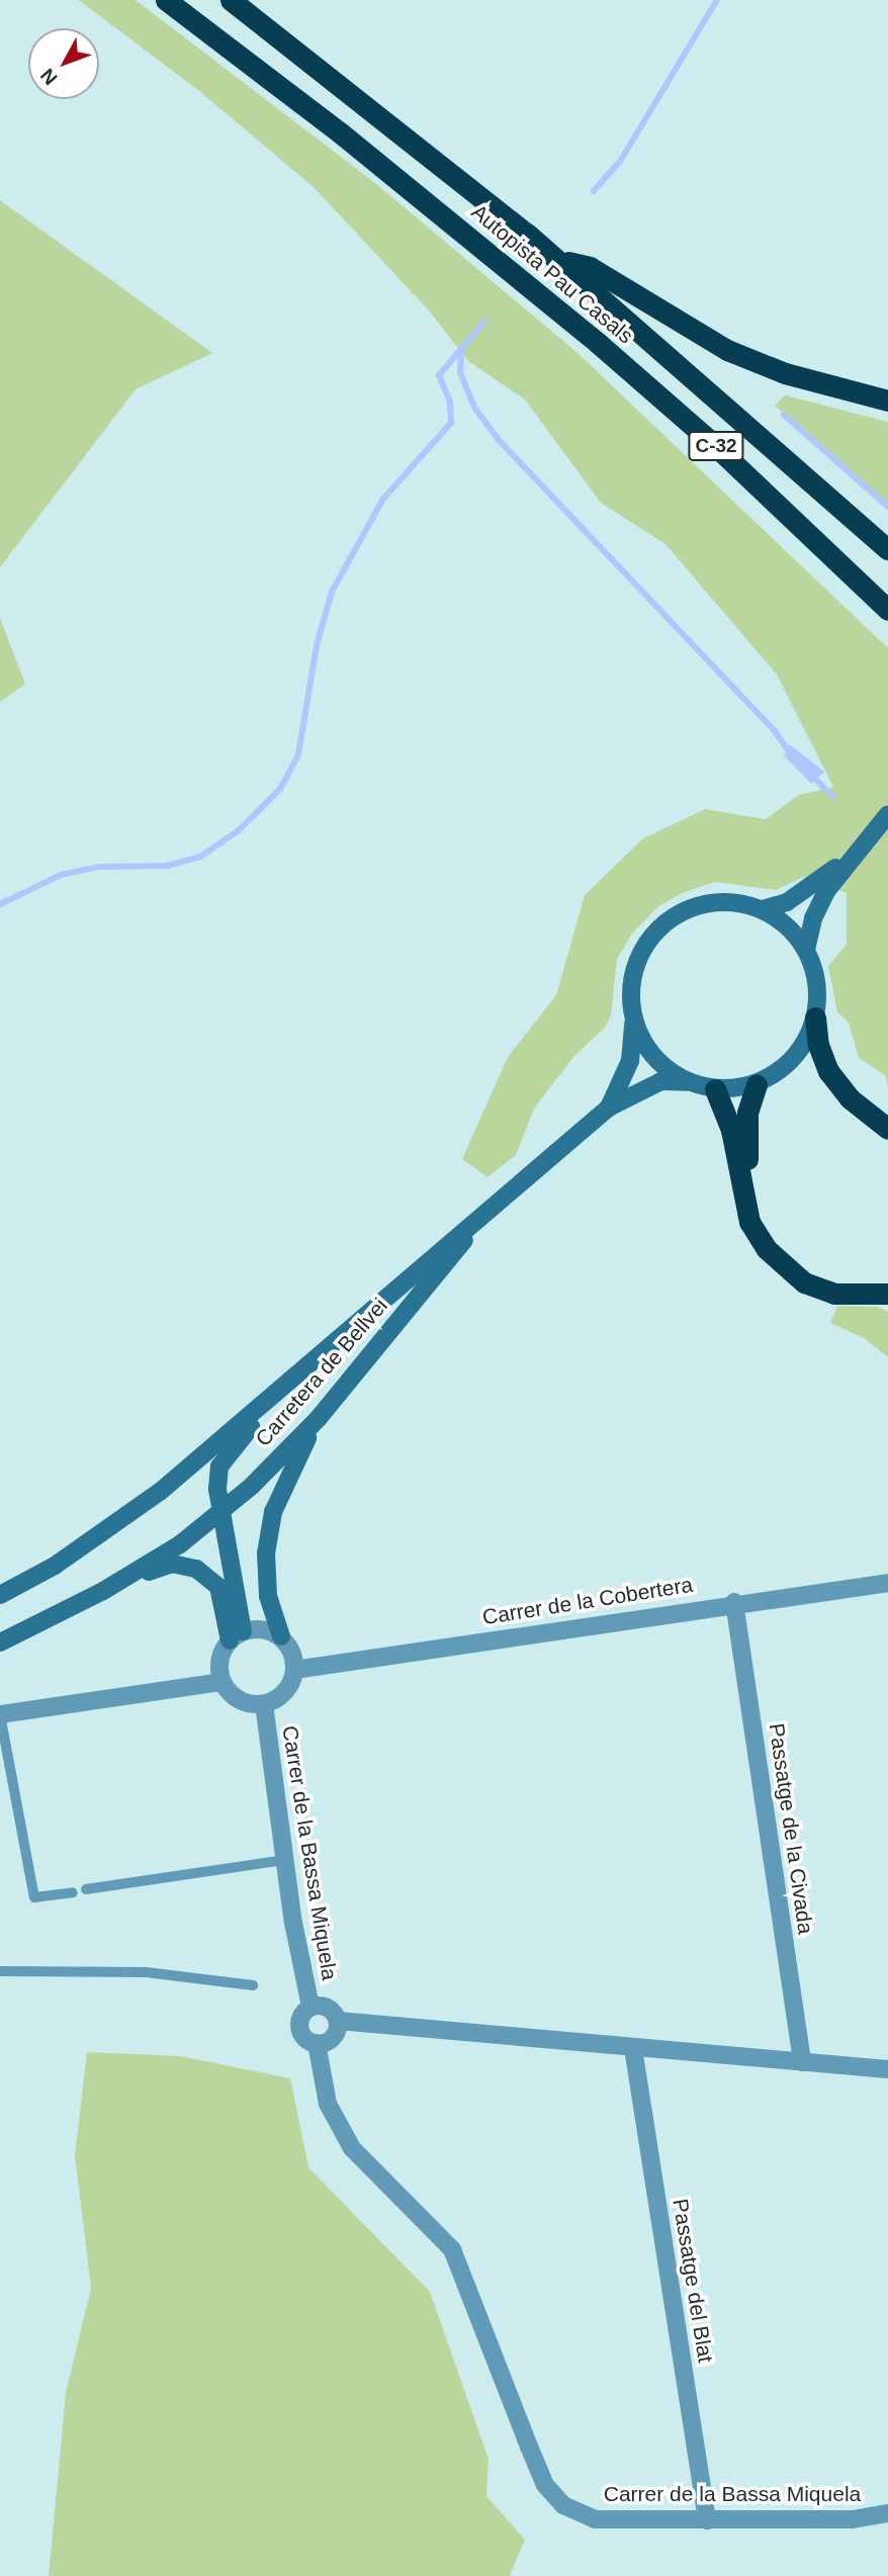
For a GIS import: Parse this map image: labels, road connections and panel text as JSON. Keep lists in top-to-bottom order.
{
  "streets": {
    "highway": ["Autopista Pau Casals", "C-32"],
    "main road": ["Carretera de Bellvei"],
    "street": [
      "Carrer de la Cobertera",
      "Passatge de la Civada",
      "Carrer de la Bassa Miquela",
      "Passatge del Blat"
    ]
  },
  "crossings": [
    ["Carrer de la Cobertera", "Passatge de la Civada"],
    ["Carrer de la Cobertera", "Carrer de la Bassa Miquela"],
    ["Carrer de la Bassa Miquela", "Passatge del Blat"]
  ],
  "north": "bottom left"
}
